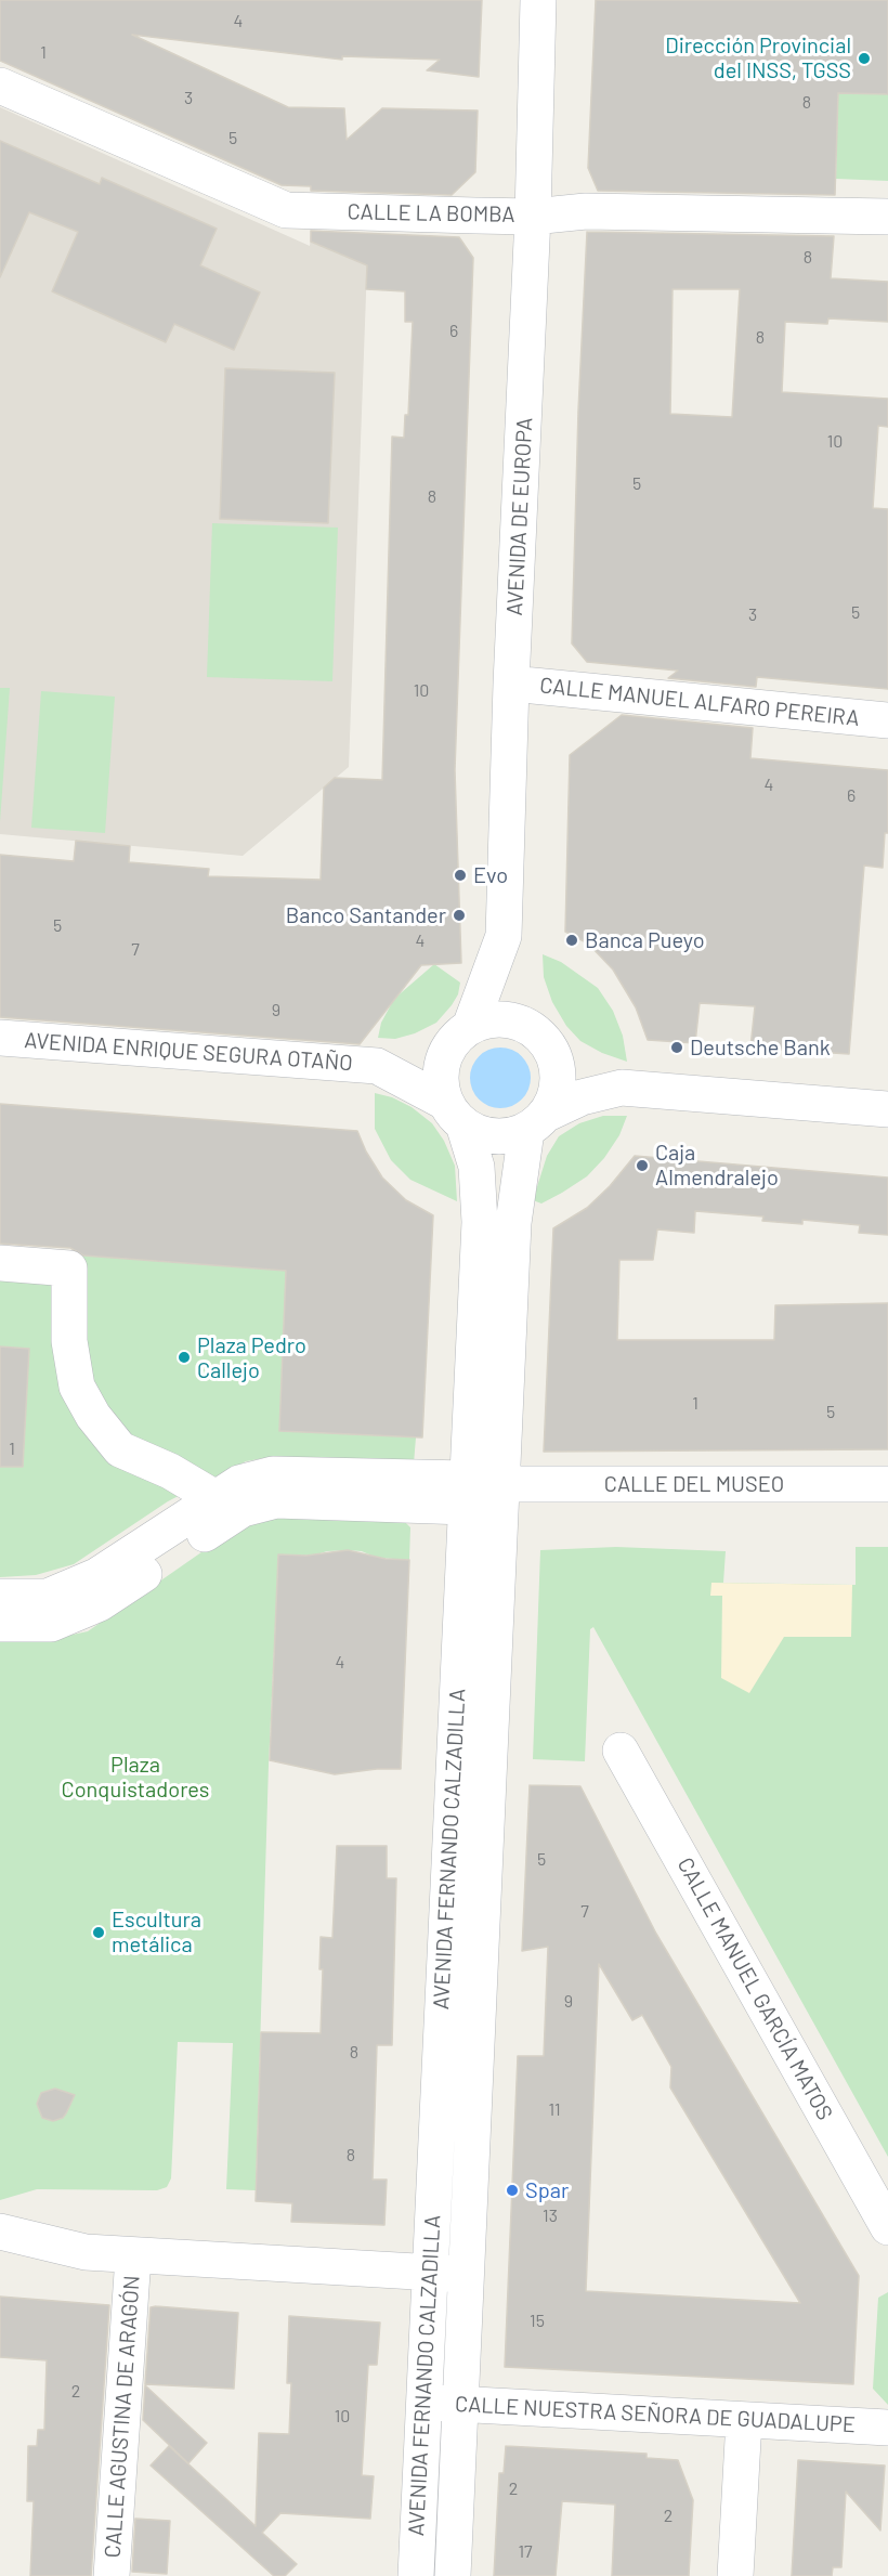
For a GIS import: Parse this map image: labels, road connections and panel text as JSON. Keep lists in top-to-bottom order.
{
  "streets": {
    "street": [
      "CALLE LA BOMBA",
      "AVENIDA DE EUROPA",
      "CALLE MANUEL ALFARO PEREIRA",
      "AVENIDA ENRIQUE SEGURA OTAÑO",
      "CALLE DEL MUSEO",
      "AVENIDA FERNANDO CALZADILLA",
      "CALLE MANUEL GARCÍA MATOS",
      "CALLE NUESTRA SEÑORA DE GUADALUPE",
      "CALLE AGUSTINA DE ARAGÓN"
    ]
  },
  "crossings": [
    ["CALLE LA BOMBA", "AVENIDA DE EUROPA"],
    ["AVENIDA DE EUROPA", "CALLE MANUEL ALFARO PEREIRA"],
    ["AVENIDA DE EUROPA", "AVENIDA ENRIQUE SEGURA OTAÑO"],
    ["AVENIDA DE EUROPA", "AVENIDA FERNANDO CALZADILLA"],
    ["AVENIDA ENRIQUE SEGURA OTAÑO", "AVENIDA FERNANDO CALZADILLA"],
    ["CALLE DEL MUSEO", "AVENIDA FERNANDO CALZADILLA"],
    ["AVENIDA FERNANDO CALZADILLA", "CALLE NUESTRA SEÑORA DE GUADALUPE"]
  ],
  "parks": ["Plaza Conquistadores"],
  "places": [
    "Dirección Provincial del INSS, TGSS",
    "Evo",
    "Banco Santander",
    "Banca Pueyo",
    "Deutsche Bank",
    "Caja Almendralejo",
    "Plaza Pedro Callejo",
    "Escultura metálica",
    "Spar"
  ],
  "house_numbers": [
    "4",
    "1",
    "3",
    "8",
    "5",
    "8",
    "6",
    "8",
    "10",
    "5",
    "8",
    "5",
    "3",
    "10",
    "4",
    "6",
    "5",
    "4",
    "7",
    "9",
    "1",
    "5",
    "1",
    "4",
    "5",
    "7",
    "9",
    "8",
    "11",
    "8",
    "13",
    "15",
    "2",
    "10",
    "2",
    "2",
    "17"
  ]
}
